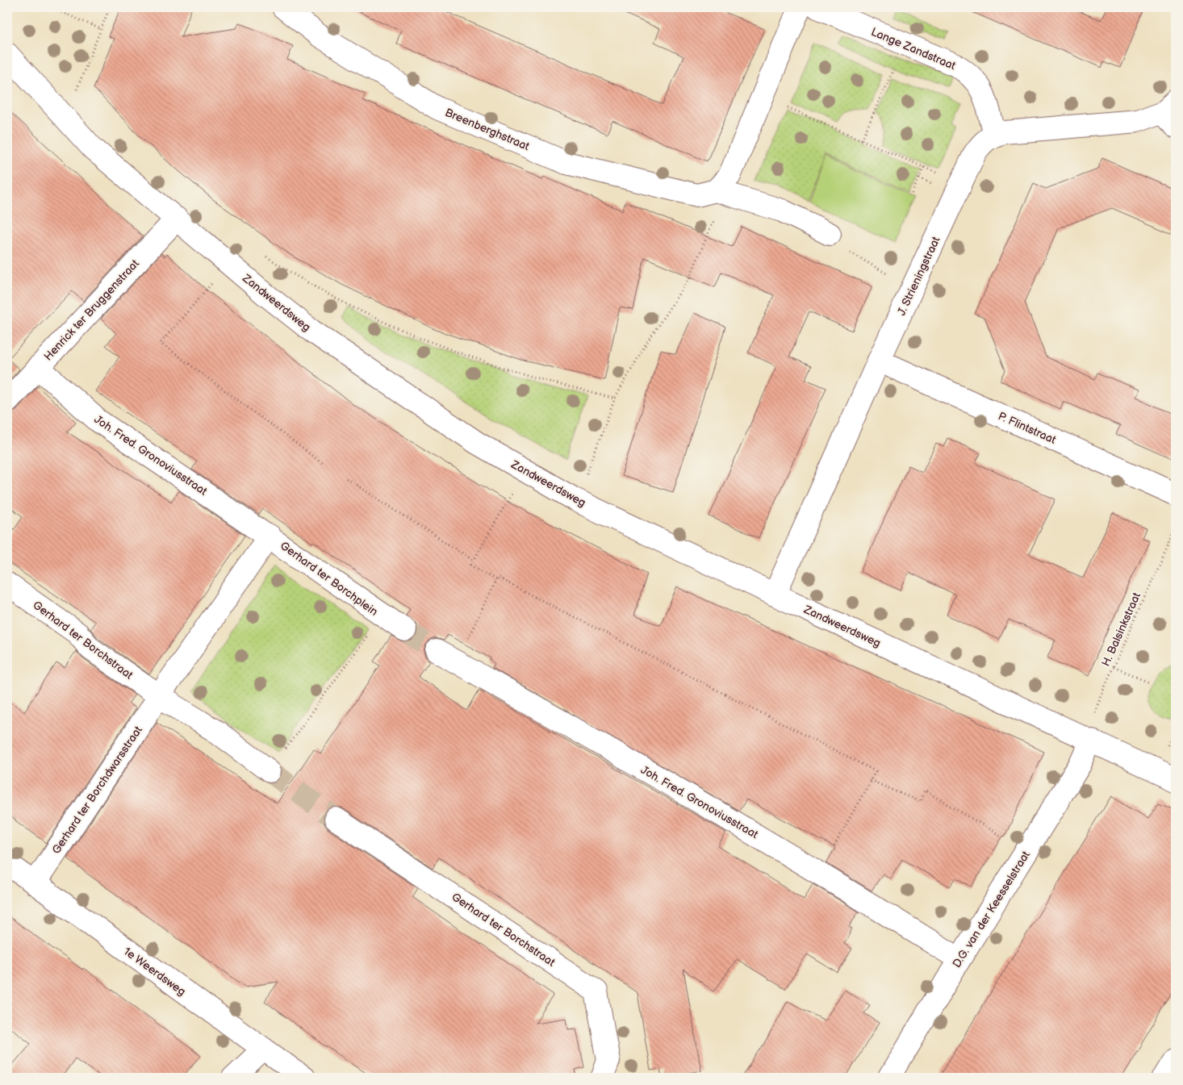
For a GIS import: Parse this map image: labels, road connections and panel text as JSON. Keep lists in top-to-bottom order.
{
  "streets": {
    "street": [
      "Lange Zandstraat",
      "Breenberghstraat",
      "J. Strieningstraat",
      "Zandweerdsweg",
      "Henrick ter Bruggenstraat",
      "P. Flintstraat",
      "Joh. Fred. Gronoviusstraat",
      "Gerhard ter Borchplein",
      "Gerhard ter Borchstraat",
      "Gerhard ter Borchdwarsstraat",
      "D.G. van der Keesselstraat",
      "1e Weerdsweg"
    ],
    "path": ["H. Balsinkstraat"]
  },
  "crossings": [
    ["Lange Zandstraat", "J. Strieningstraat"],
    ["J. Strieningstraat", "Zandweerdsweg"],
    ["J. Strieningstraat", "P. Flintstraat"],
    ["Zandweerdsweg", "Henrick ter Bruggenstraat"],
    ["Zandweerdsweg", "H. Balsinkstraat"],
    ["Zandweerdsweg", "D.G. van der Keesselstraat"],
    ["Henrick ter Bruggenstraat", "Joh. Fred. Gronoviusstraat"],
    ["Joh. Fred. Gronoviusstraat", "Gerhard ter Borchplein"],
    ["Joh. Fred. Gronoviusstraat", "D.G. van der Keesselstraat"],
    ["Gerhard ter Borchplein", "Gerhard ter Borchstraat"],
    ["Gerhard ter Borchplein", "Gerhard ter Borchdwarsstraat"],
    ["H. Balsinkstraat", "D.G. van der Keesselstraat"],
    ["Gerhard ter Borchstraat", "Gerhard ter Borchdwarsstraat"],
    ["Gerhard ter Borchdwarsstraat", "1e Weerdsweg"]
  ]
}
